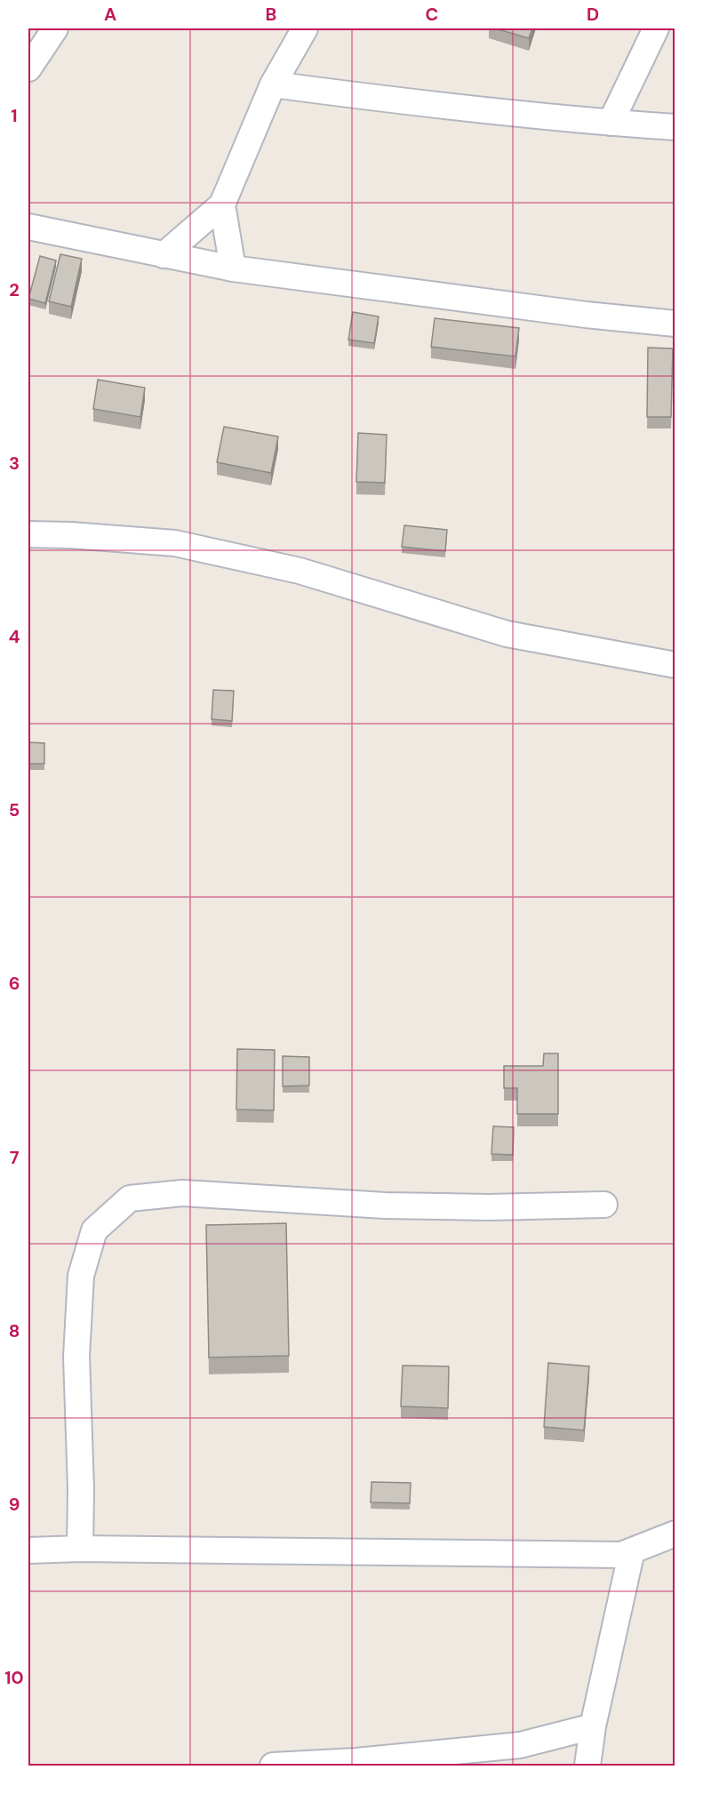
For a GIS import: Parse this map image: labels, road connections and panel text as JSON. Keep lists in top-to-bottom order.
{
  "grid": {
    "columns": [
      "A",
      "B",
      "C",
      "D"
    ],
    "rows": [
      "1",
      "2",
      "3",
      "4",
      "5",
      "6",
      "7",
      "8",
      "9",
      "10"
    ]
  }
}
